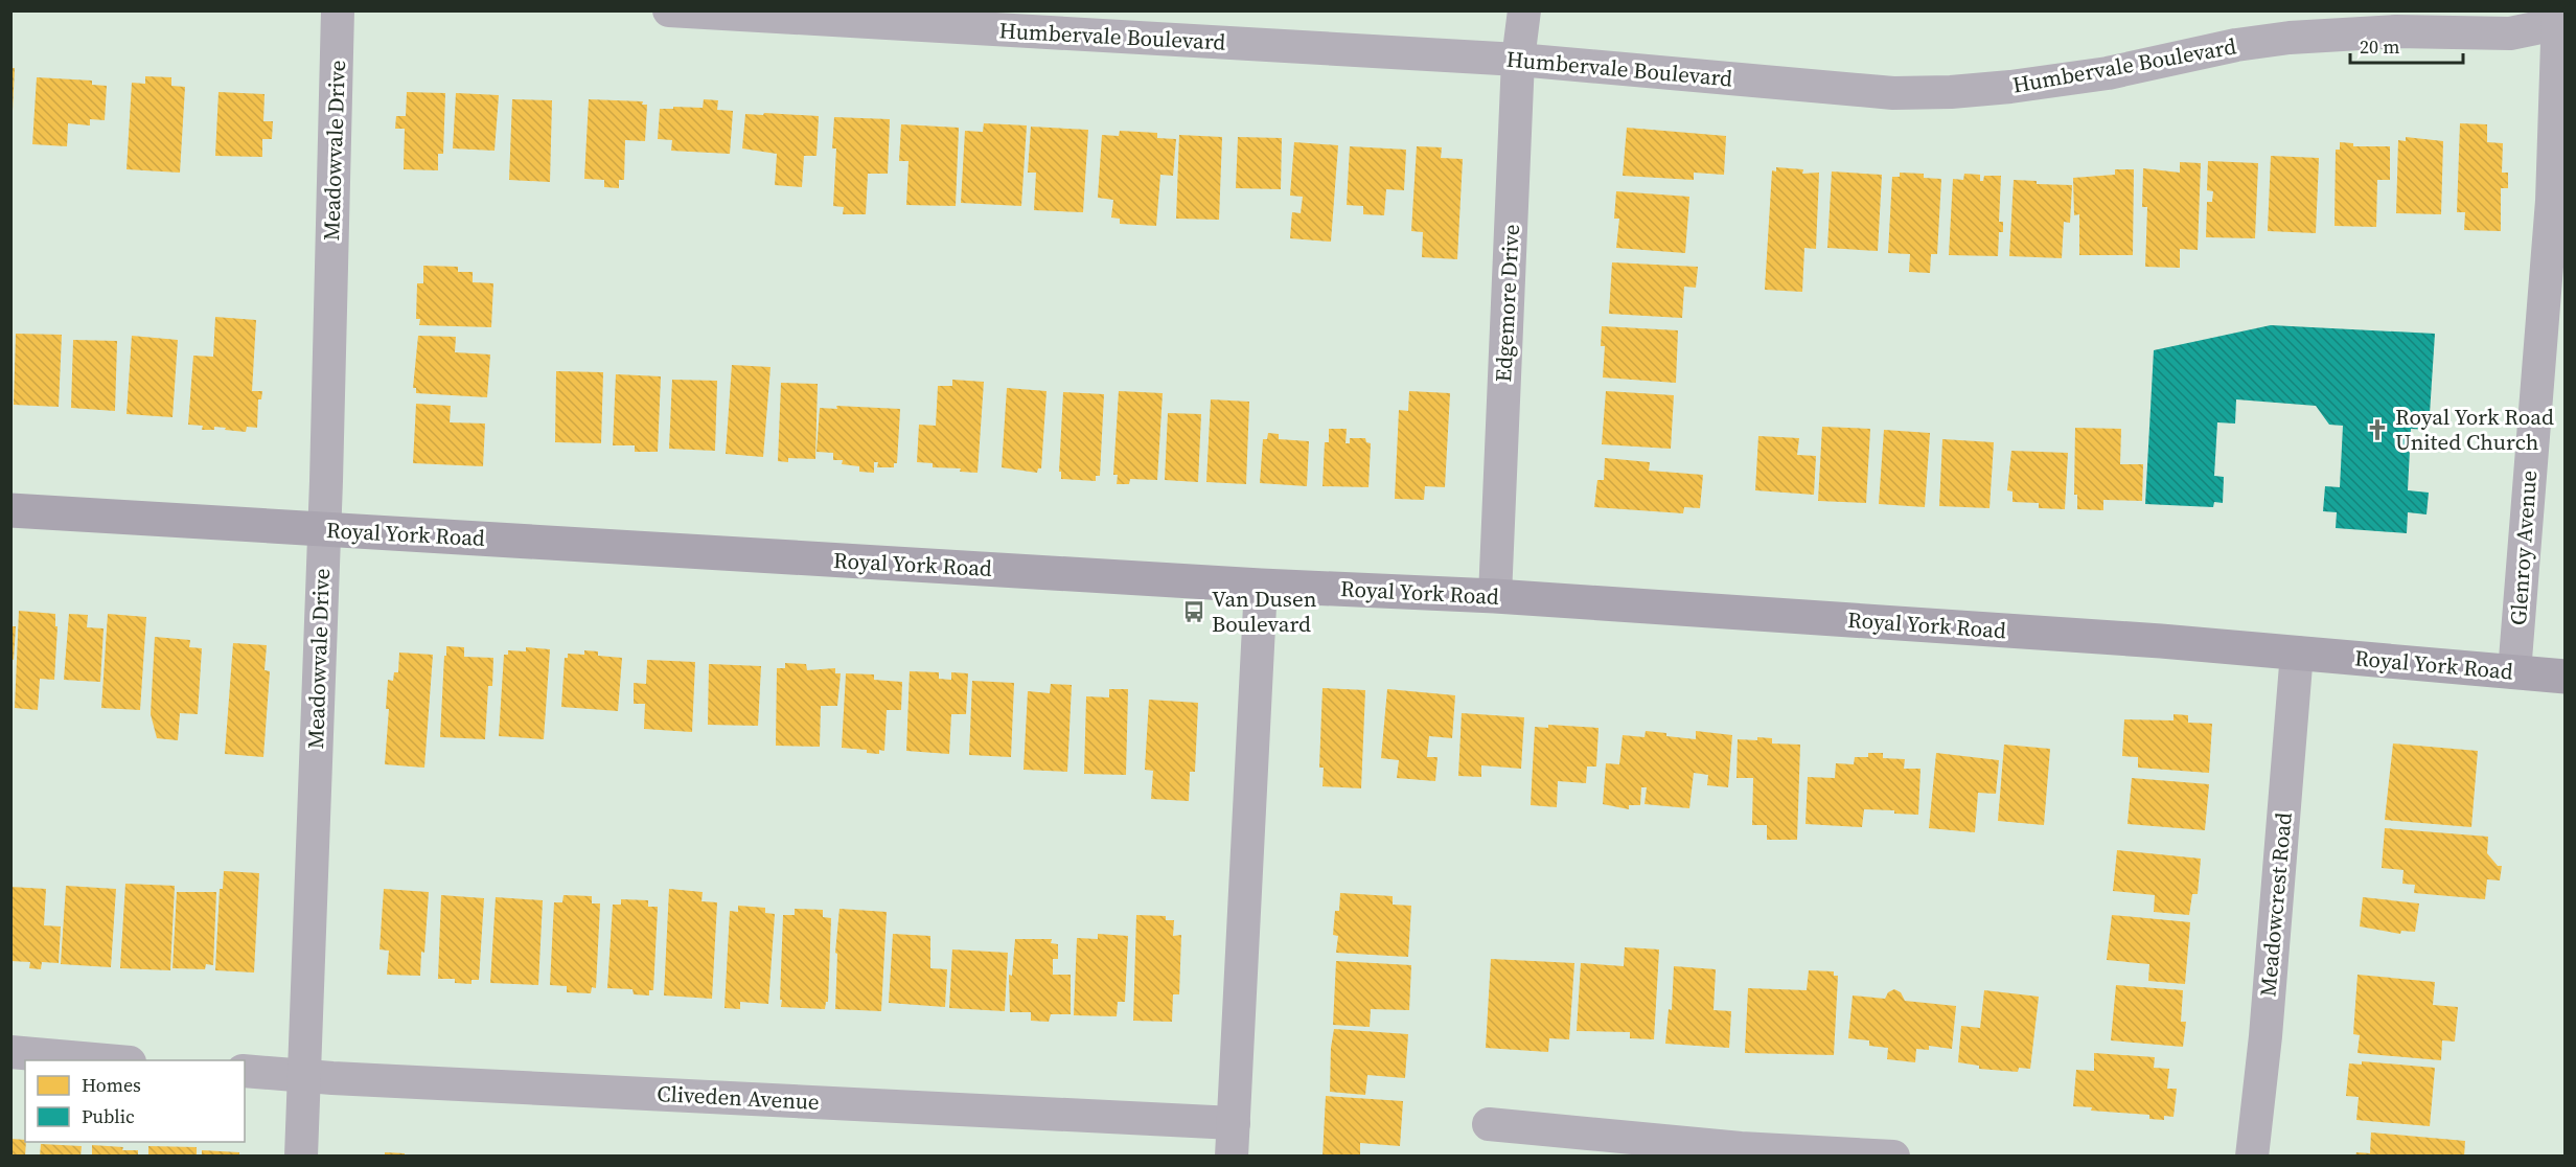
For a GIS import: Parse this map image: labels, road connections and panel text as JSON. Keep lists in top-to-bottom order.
{
  "streets": {
    "main road": ["Royal York Road"],
    "street": [
      "Humbervale Boulevard",
      "Meadowvale Drive",
      "Edgemore Drive",
      "Glenroy Avenue",
      "Meadowcrest Road",
      "Cliveden Avenue"
    ]
  },
  "crossings": [
    ["Humbervale Boulevard", "Edgemore Drive"],
    ["Humbervale Boulevard", "Glenroy Avenue"],
    ["Meadowvale Drive", "Royal York Road"],
    ["Meadowvale Drive", "Cliveden Avenue"],
    ["Edgemore Drive", "Royal York Road"],
    ["Royal York Road", "Glenroy Avenue"],
    ["Royal York Road", "Meadowcrest Road"]
  ],
  "places": {
    "church": ["Royal York Road United Church"],
    "bus stop": ["Van Dusen Boulevard"]
  },
  "legend": ["Homes", "Public"],
  "scale_bar": "20 m"
}
